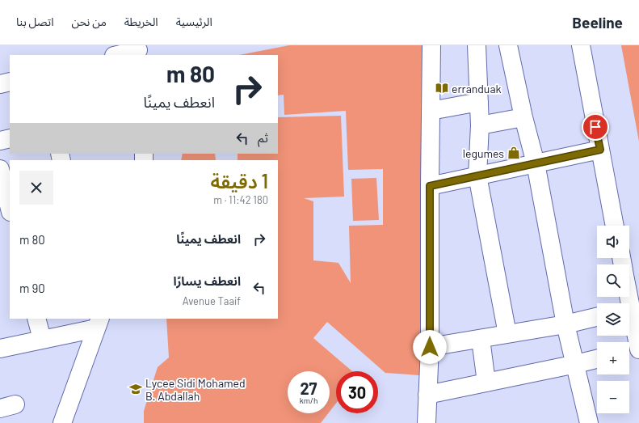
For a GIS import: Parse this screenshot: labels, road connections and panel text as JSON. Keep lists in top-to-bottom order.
{
  "places": {
    "library": ["erranduak"],
    "shop": ["legumes"],
    "school or university": ["Lycee Sidi Mohamed B. Abdallah"]
  },
  "page": {
    "header": "Beeline",
    "nav": [
      "الرئيسية",
      "الخريطة",
      "من نحن",
      "اتصل بنا"
    ],
    "turn": ["80 m", "انعطف يمينًا"],
    "then": "ثم",
    "heading": ["1 دقيقة", "180 m · 11:42"],
    "list": [
      {
        "name": "انعطف يمينًا",
        "value": "80 m"
      },
      {
        "name": "انعطف يسارًا",
        "note": "Avenue Taaif",
        "value": "90 m"
      }
    ],
    "map_buttons": ["+", "−"],
    "speed": "27 km/h",
    "limit": "30"
  }
}
